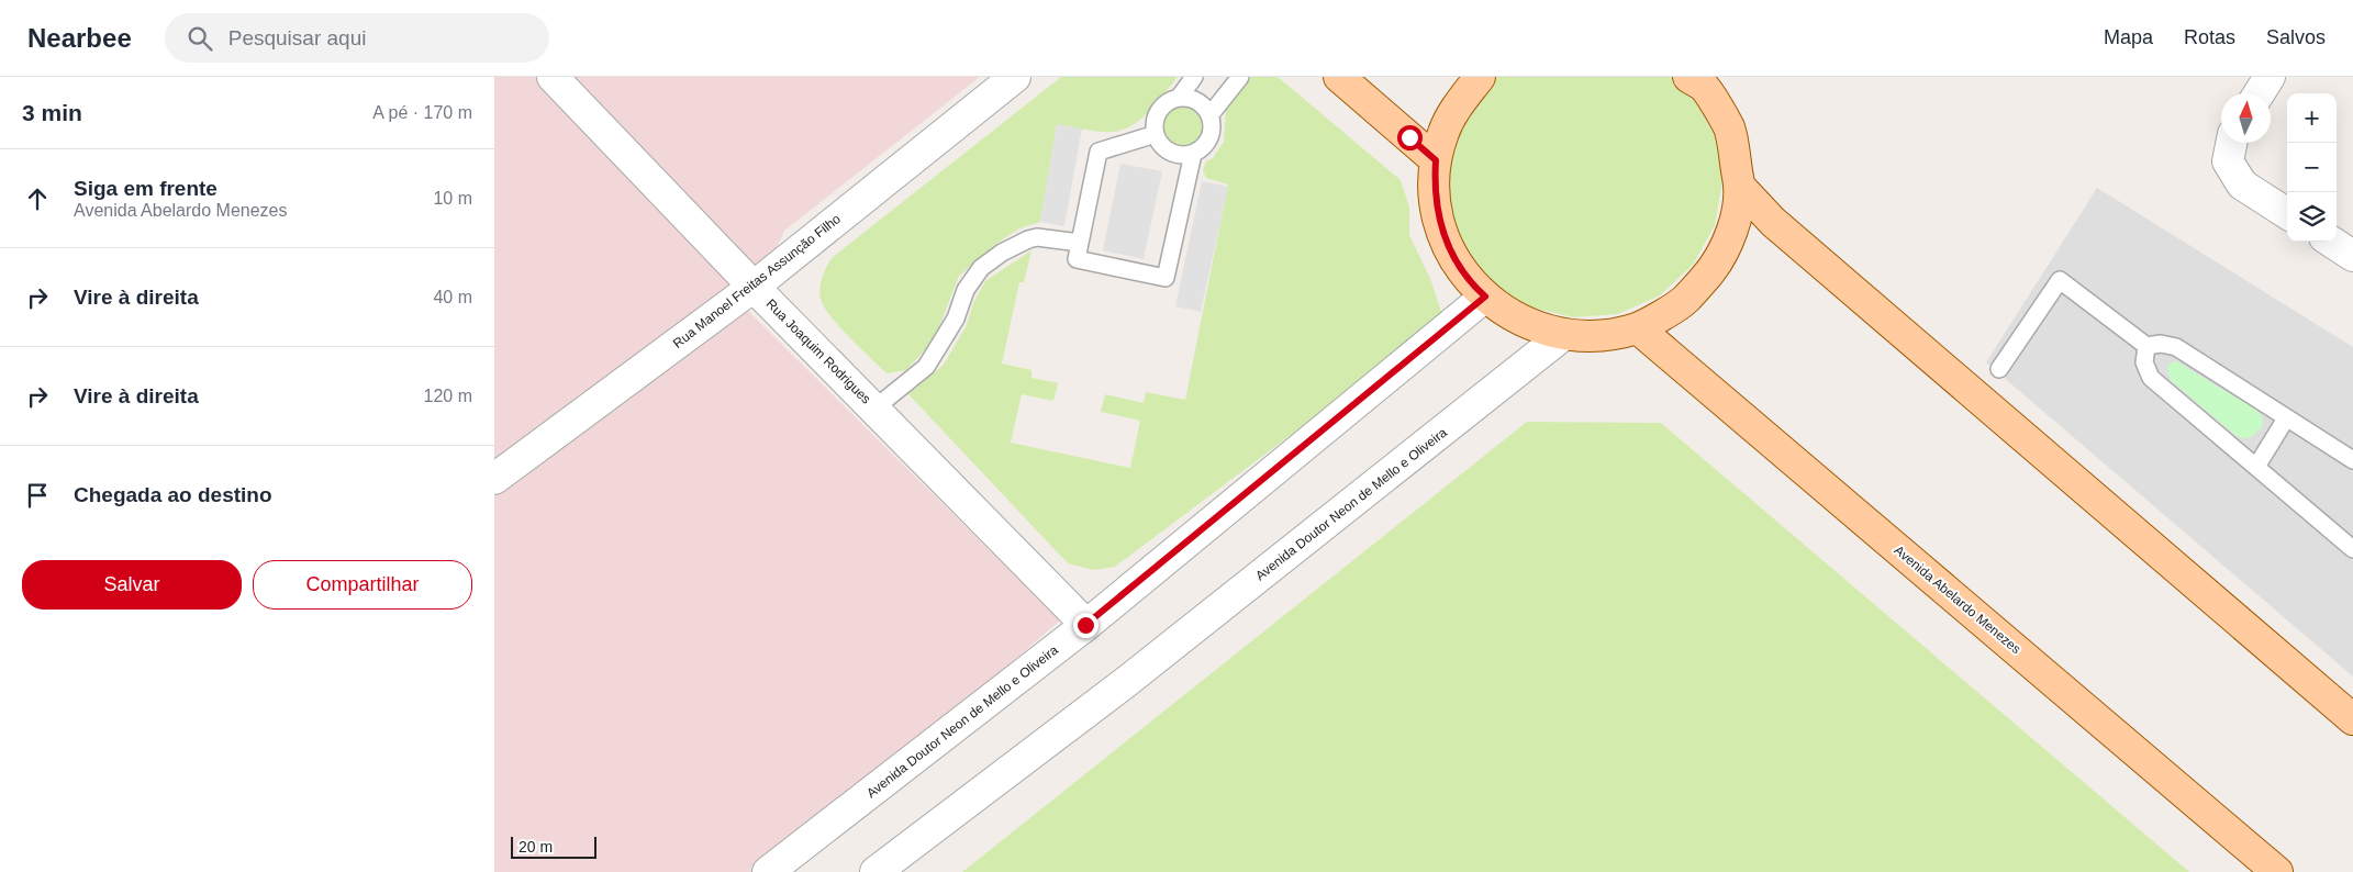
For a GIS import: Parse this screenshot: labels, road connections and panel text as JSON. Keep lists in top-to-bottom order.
{
  "streets": {
    "main road": ["Avenida Abelardo Menezes"],
    "street": ["Rua Manoel Freitas Assunção Filho", "Rua Joaquim Rodrigues", "Avenida Doutor Neon de Mello e Oliveira"]
  },
  "crossings": [
    ["Rua Manoel Freitas Assunção Filho", "Rua Joaquim Rodrigues"],
    ["Rua Joaquim Rodrigues", "Avenida Doutor Neon de Mello e Oliveira"]
  ],
  "scale_bar": "20 m",
  "north": "top",
  "page": {
    "header": "Nearbee",
    "search": "Pesquisar aqui",
    "nav": ["Mapa", "Rotas", "Salvos"],
    "heading": ["3 min", "A pé · 170 m"],
    "map_buttons": ["+", "−"],
    "list": [
      ["Siga em frente", "Avenida Abelardo Menezes", "10 m"],
      ["Vire à direita", "40 m"],
      ["Vire à direita", "120 m"],
      "Chegada ao destino"
    ],
    "buttons": ["Salvar", "Compartilhar"],
    "scale": "20 m"
  }
}
